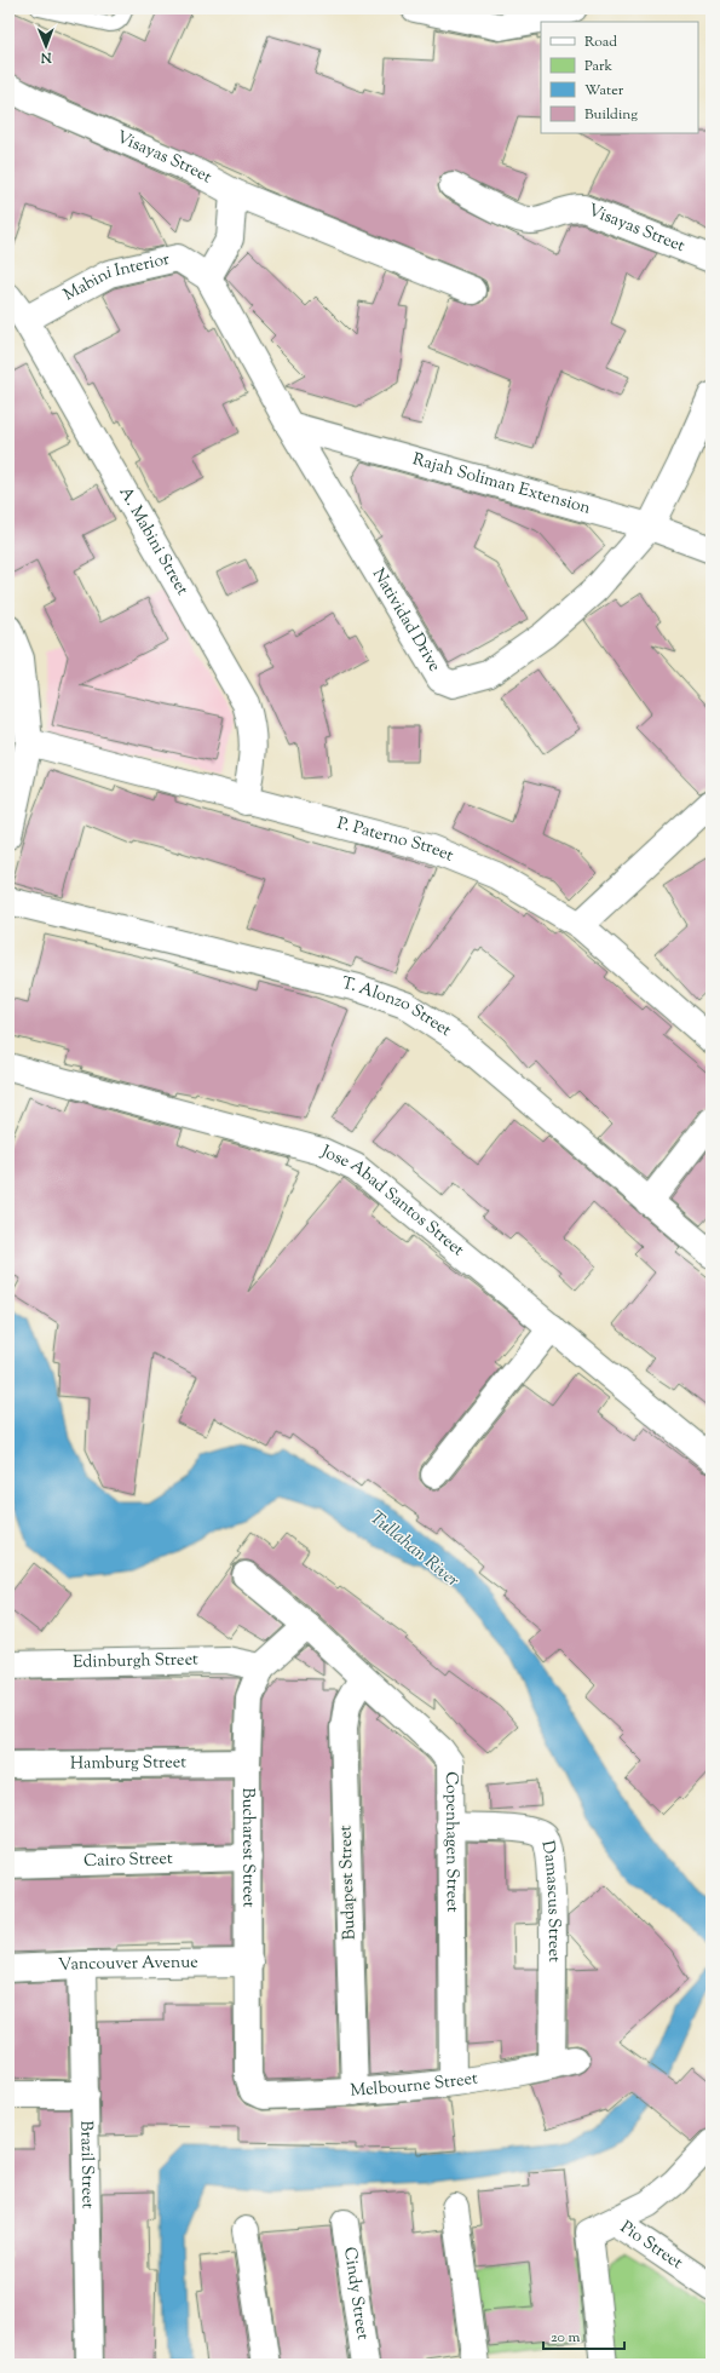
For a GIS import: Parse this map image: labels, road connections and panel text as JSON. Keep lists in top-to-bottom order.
{
  "streets": {
    "street": [
      "Visayas Street",
      "Mabini Interior",
      "Rajah Soliman Extension",
      "A. Mabini Street",
      "Natividad Drive",
      "P. Paterno Street",
      "T. Alonzo Street",
      "Jose Abad Santos Street",
      "Edinburgh Street",
      "Hamburg Street",
      "Copenhagen Street",
      "Bucharest Street",
      "Cairo Street",
      "Budapest Street",
      "Damascus Street",
      "Vancouver Avenue",
      "Melbourne Street",
      "Brazil Street",
      "Pio Street",
      "Cindy Street"
    ]
  },
  "crossings": [
    ["Mabini Interior", "A. Mabini Street"],
    ["Mabini Interior", "Natividad Drive"],
    ["Rajah Soliman Extension", "Natividad Drive"],
    ["A. Mabini Street", "P. Paterno Street"],
    ["Edinburgh Street", "Bucharest Street"],
    ["Hamburg Street", "Bucharest Street"],
    ["Copenhagen Street", "Bucharest Street"],
    ["Copenhagen Street", "Budapest Street"],
    ["Copenhagen Street", "Damascus Street"],
    ["Copenhagen Street", "Melbourne Street"],
    ["Bucharest Street", "Cairo Street"],
    ["Bucharest Street", "Vancouver Avenue"],
    ["Bucharest Street", "Melbourne Street"],
    ["Budapest Street", "Melbourne Street"],
    ["Damascus Street", "Melbourne Street"],
    ["Vancouver Avenue", "Brazil Street"]
  ],
  "water": ["Tullahan River"],
  "legend": [
    "Road",
    "Park",
    "Water",
    "Building"
  ],
  "scale_bar": "20 m",
  "north": "bottom"
}
